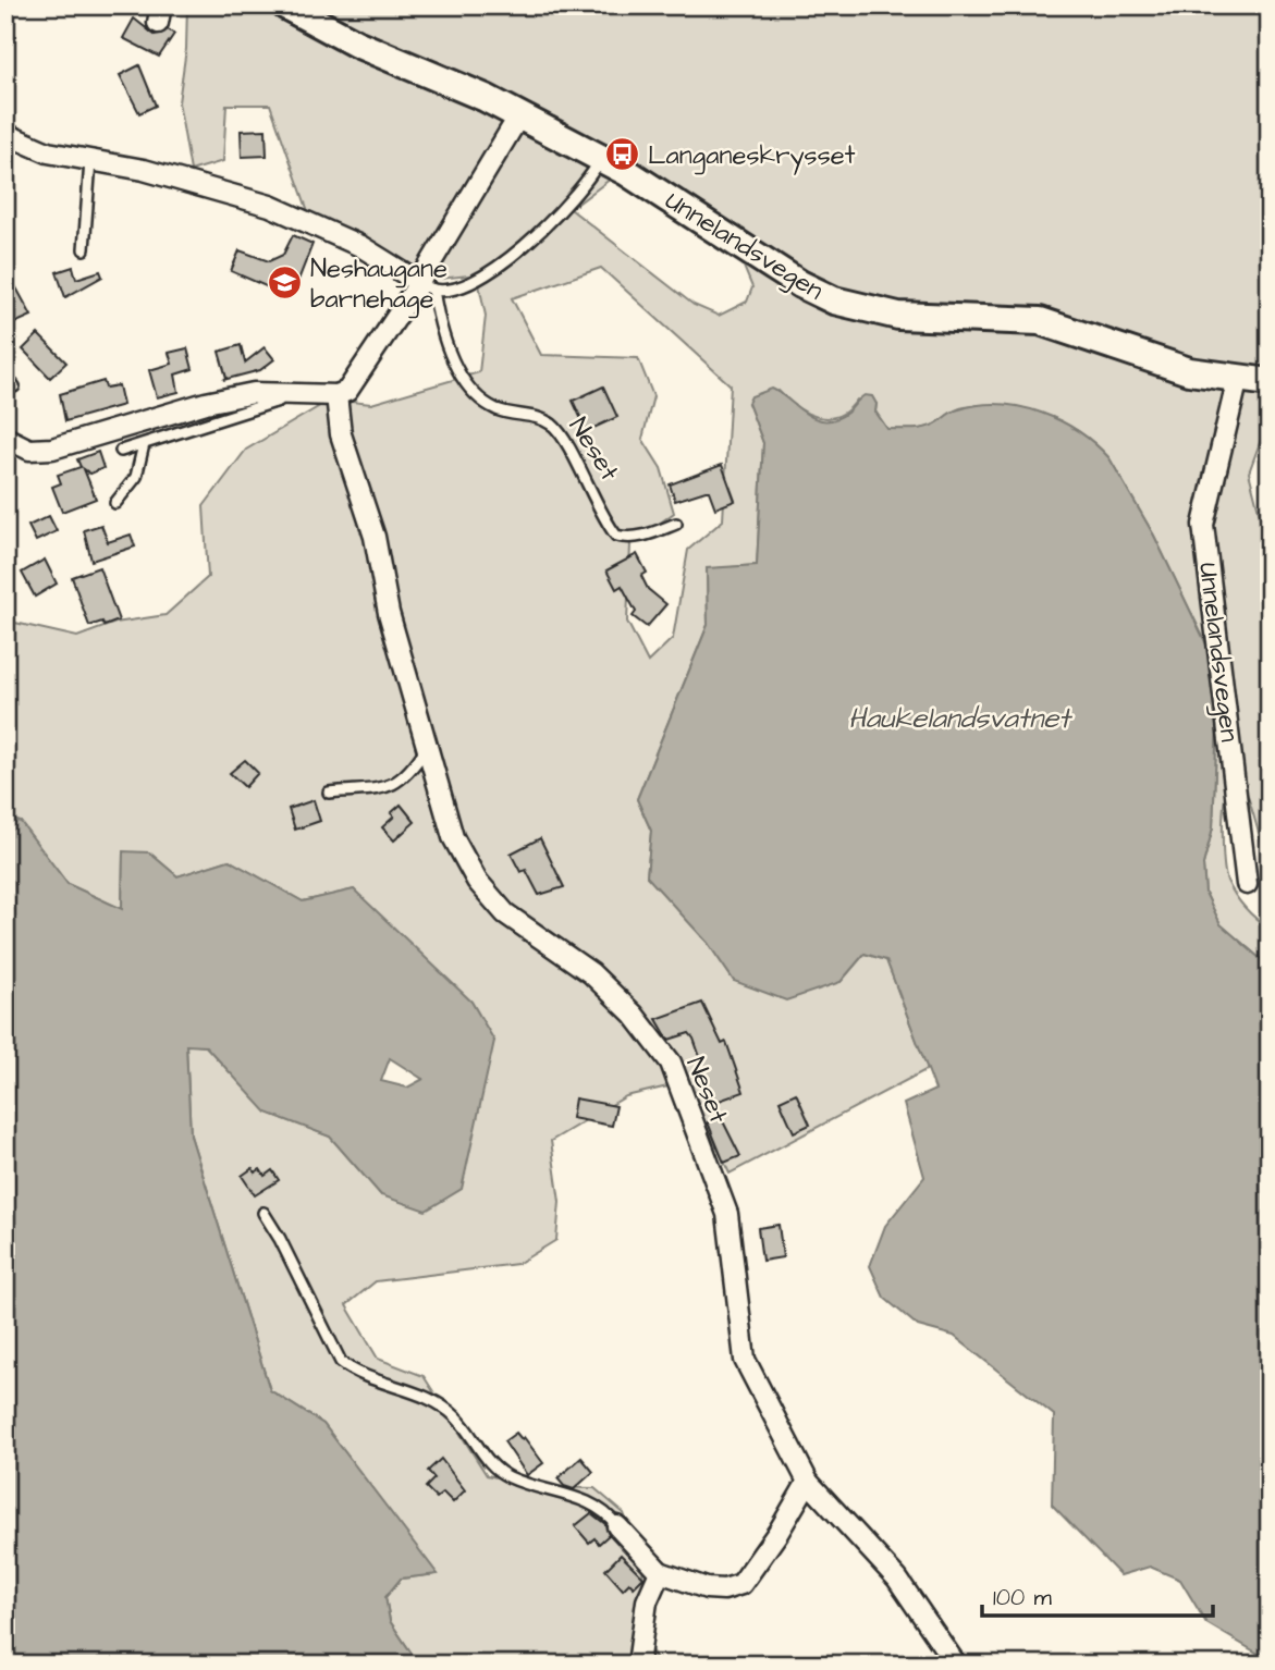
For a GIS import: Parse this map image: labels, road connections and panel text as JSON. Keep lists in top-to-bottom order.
{
  "streets": {
    "main road": ["Unnelandsvegen"],
    "street": ["Neset"]
  },
  "water": ["Haukelandsvatnet"],
  "places": {
    "bus stop": ["Langaneskrysset"],
    "school or university": ["Neshaugane barnehage"]
  },
  "scale_bar": "100 m"
}
